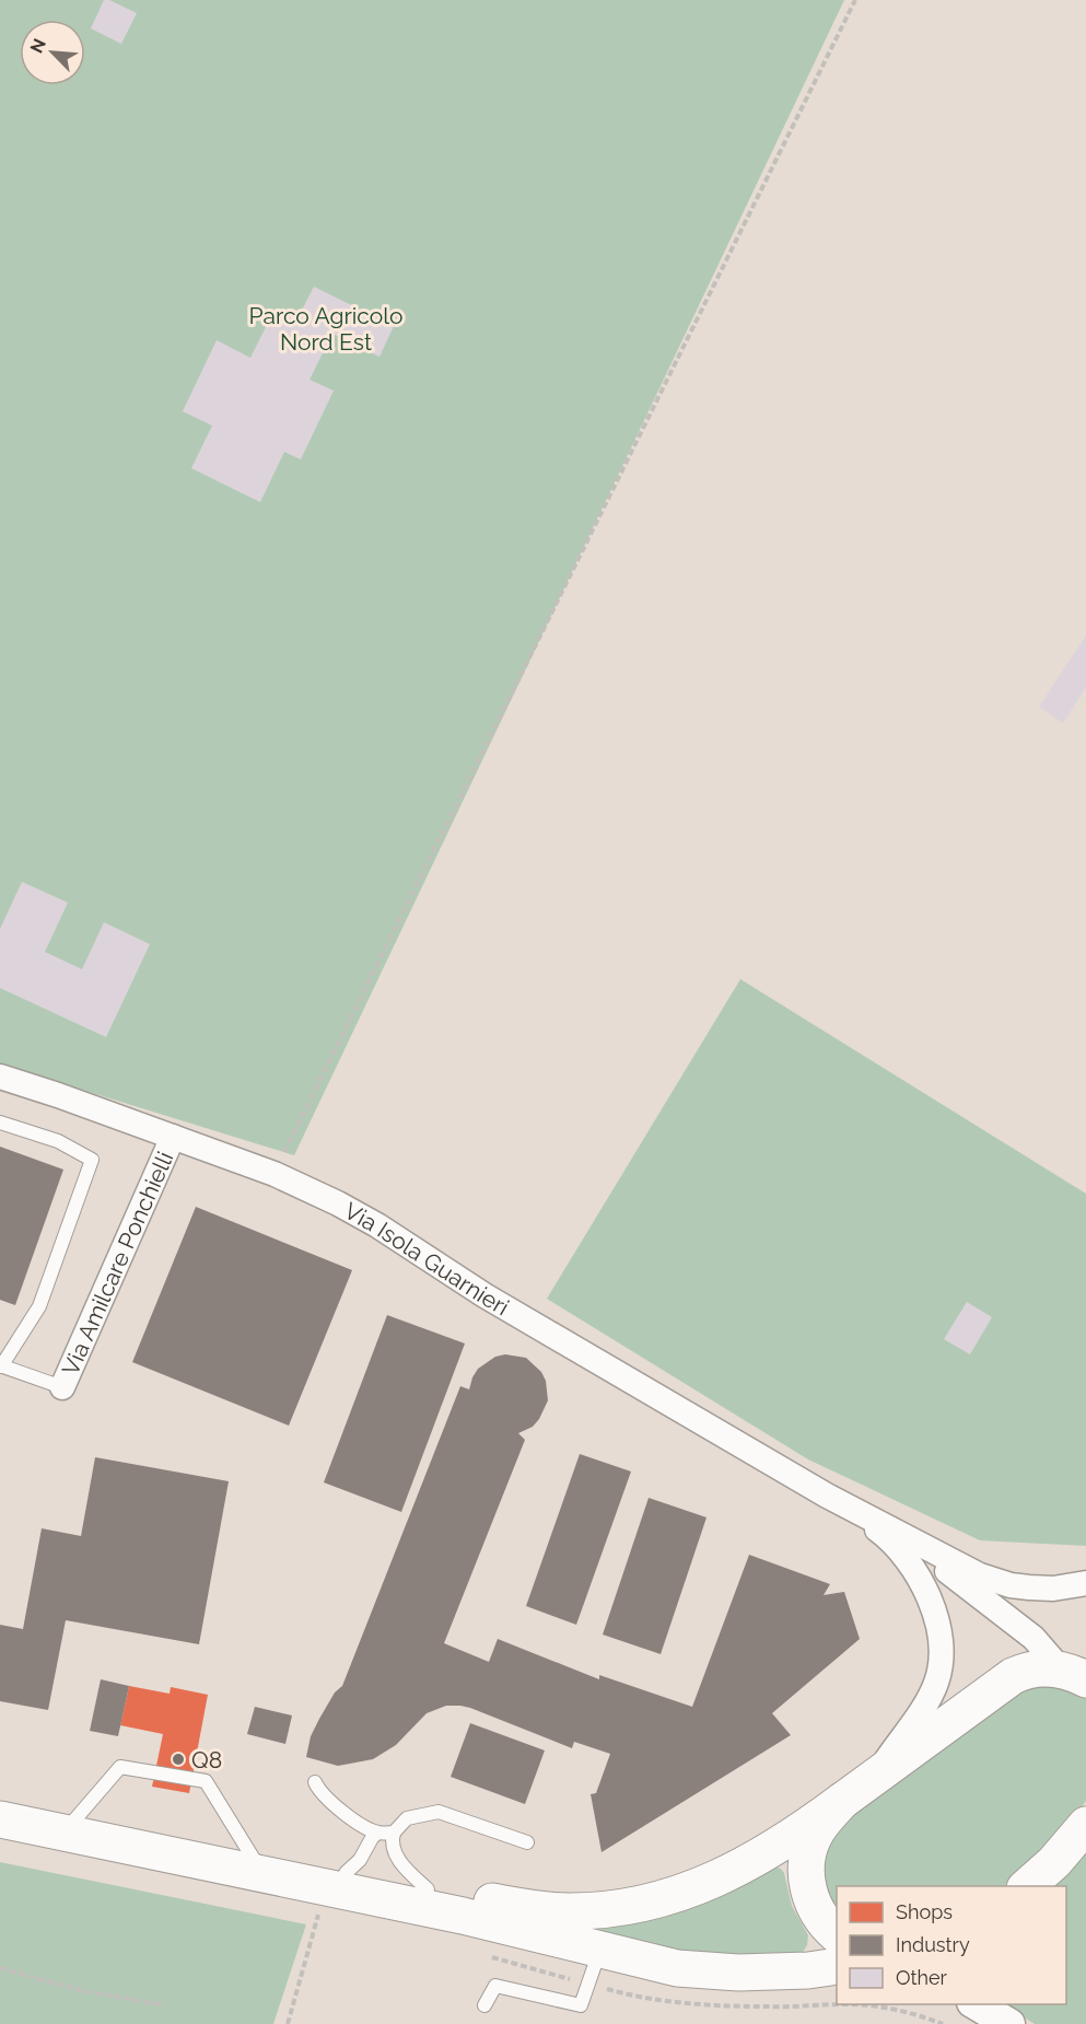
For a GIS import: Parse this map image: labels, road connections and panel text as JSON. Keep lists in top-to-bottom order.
{
  "streets": {
    "street": ["Via Isola Guarnieri", "Via Amilcare Ponchielli"]
  },
  "crossings": [
    ["Via Isola Guarnieri", "Via Amilcare Ponchielli"]
  ],
  "parks": ["Parco Agricolo Nord Est"],
  "places": ["Q8"],
  "legend": ["Shops", "Industry", "Other"],
  "north": "top left"
}
